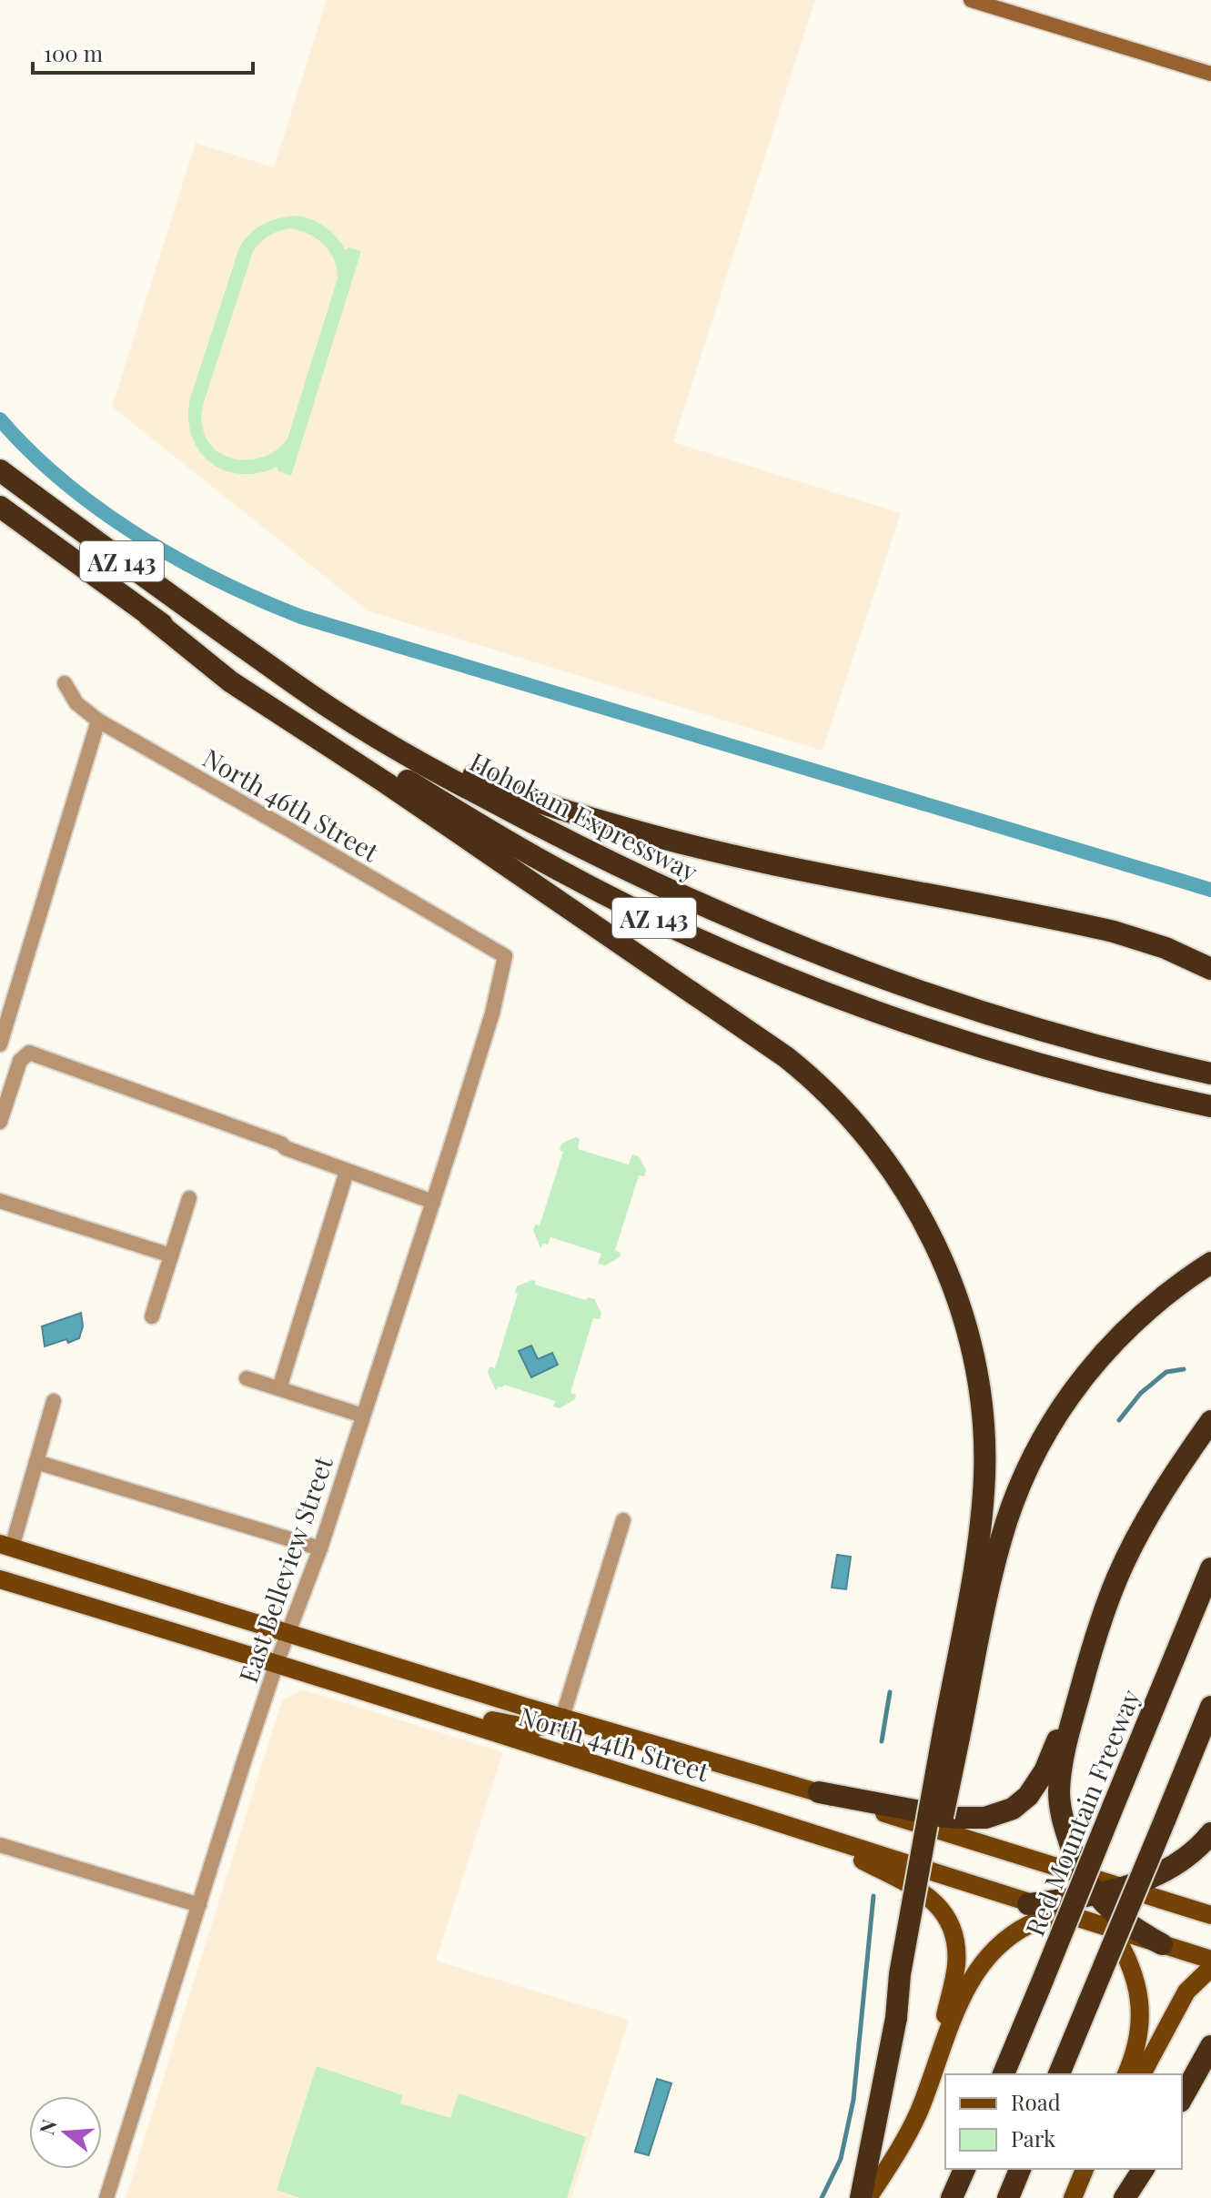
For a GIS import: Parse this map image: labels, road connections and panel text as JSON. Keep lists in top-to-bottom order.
{
  "streets": {
    "highway": ["AZ 143", "Hohokam Expressway", "Red Mountain Freeway"],
    "main road": ["North 44th Street"],
    "street": ["North 46th Street", "East Belleview Street"]
  },
  "crossings": [
    ["North 46th Street", "East Belleview Street"],
    ["East Belleview Street", "North 44th Street"]
  ],
  "legend": ["Road", "Park"],
  "scale_bar": "100 m",
  "north": "left"
}
